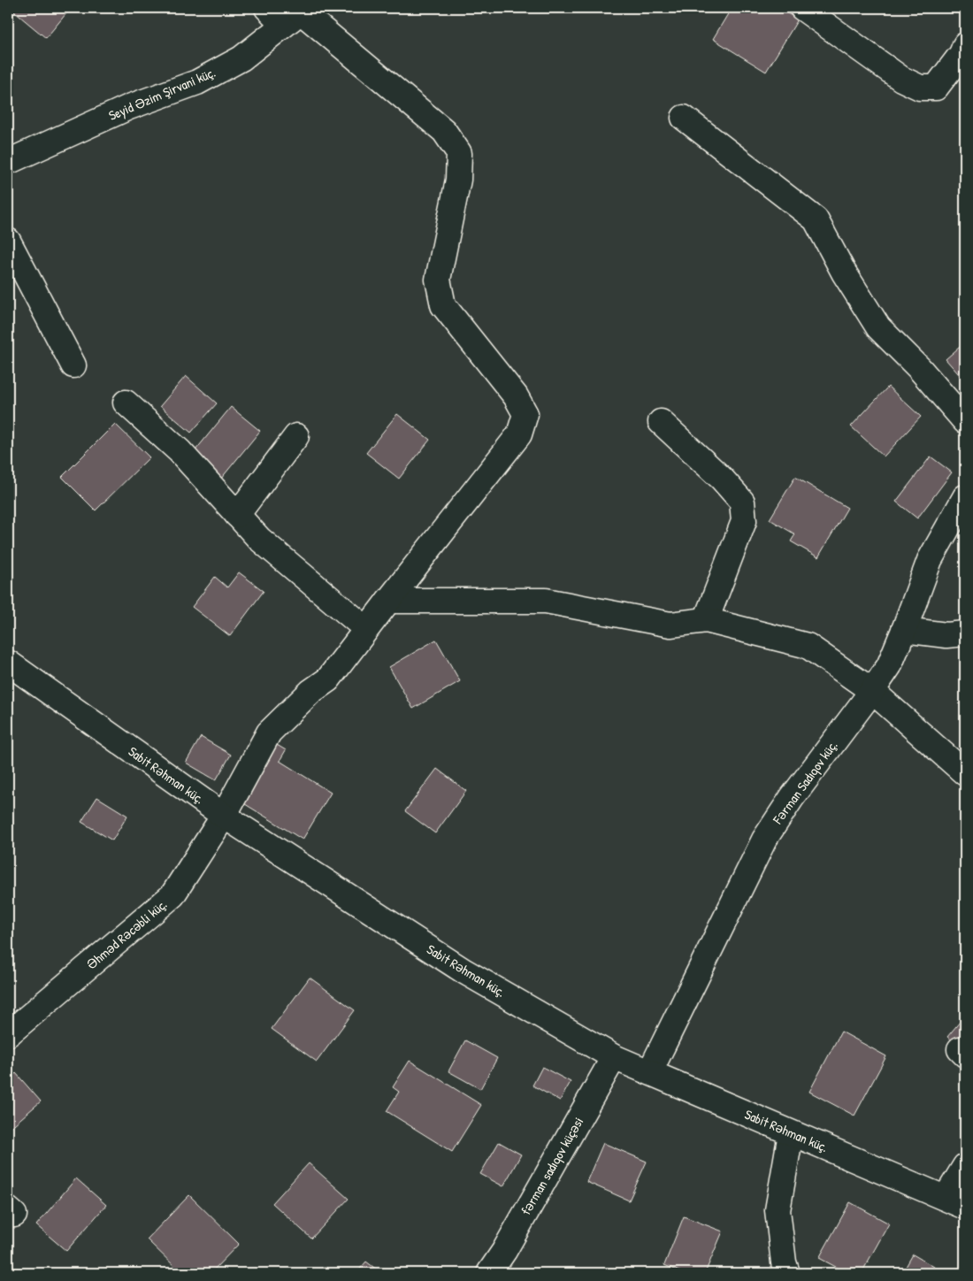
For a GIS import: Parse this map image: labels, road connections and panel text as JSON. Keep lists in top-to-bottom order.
{
  "streets": {
    "street": [
      "Seyid Əzim Şirvani küç.",
      "Sabit Rəhman küç.",
      "Fərman Sadıqov küç.",
      "Əhməd Rəcəbli küç.",
      "fərman sadıqov küçəsi"
    ]
  },
  "crossings": [
    ["Seyid Əzim Şirvani küç.", "Əhməd Rəcəbli küç."],
    ["Sabit Rəhman küç.", "Fərman Sadıqov küç."],
    ["Sabit Rəhman küç.", "Əhməd Rəcəbli küç."],
    ["Sabit Rəhman küç.", "fərman sadıqov küçəsi"]
  ]
}
